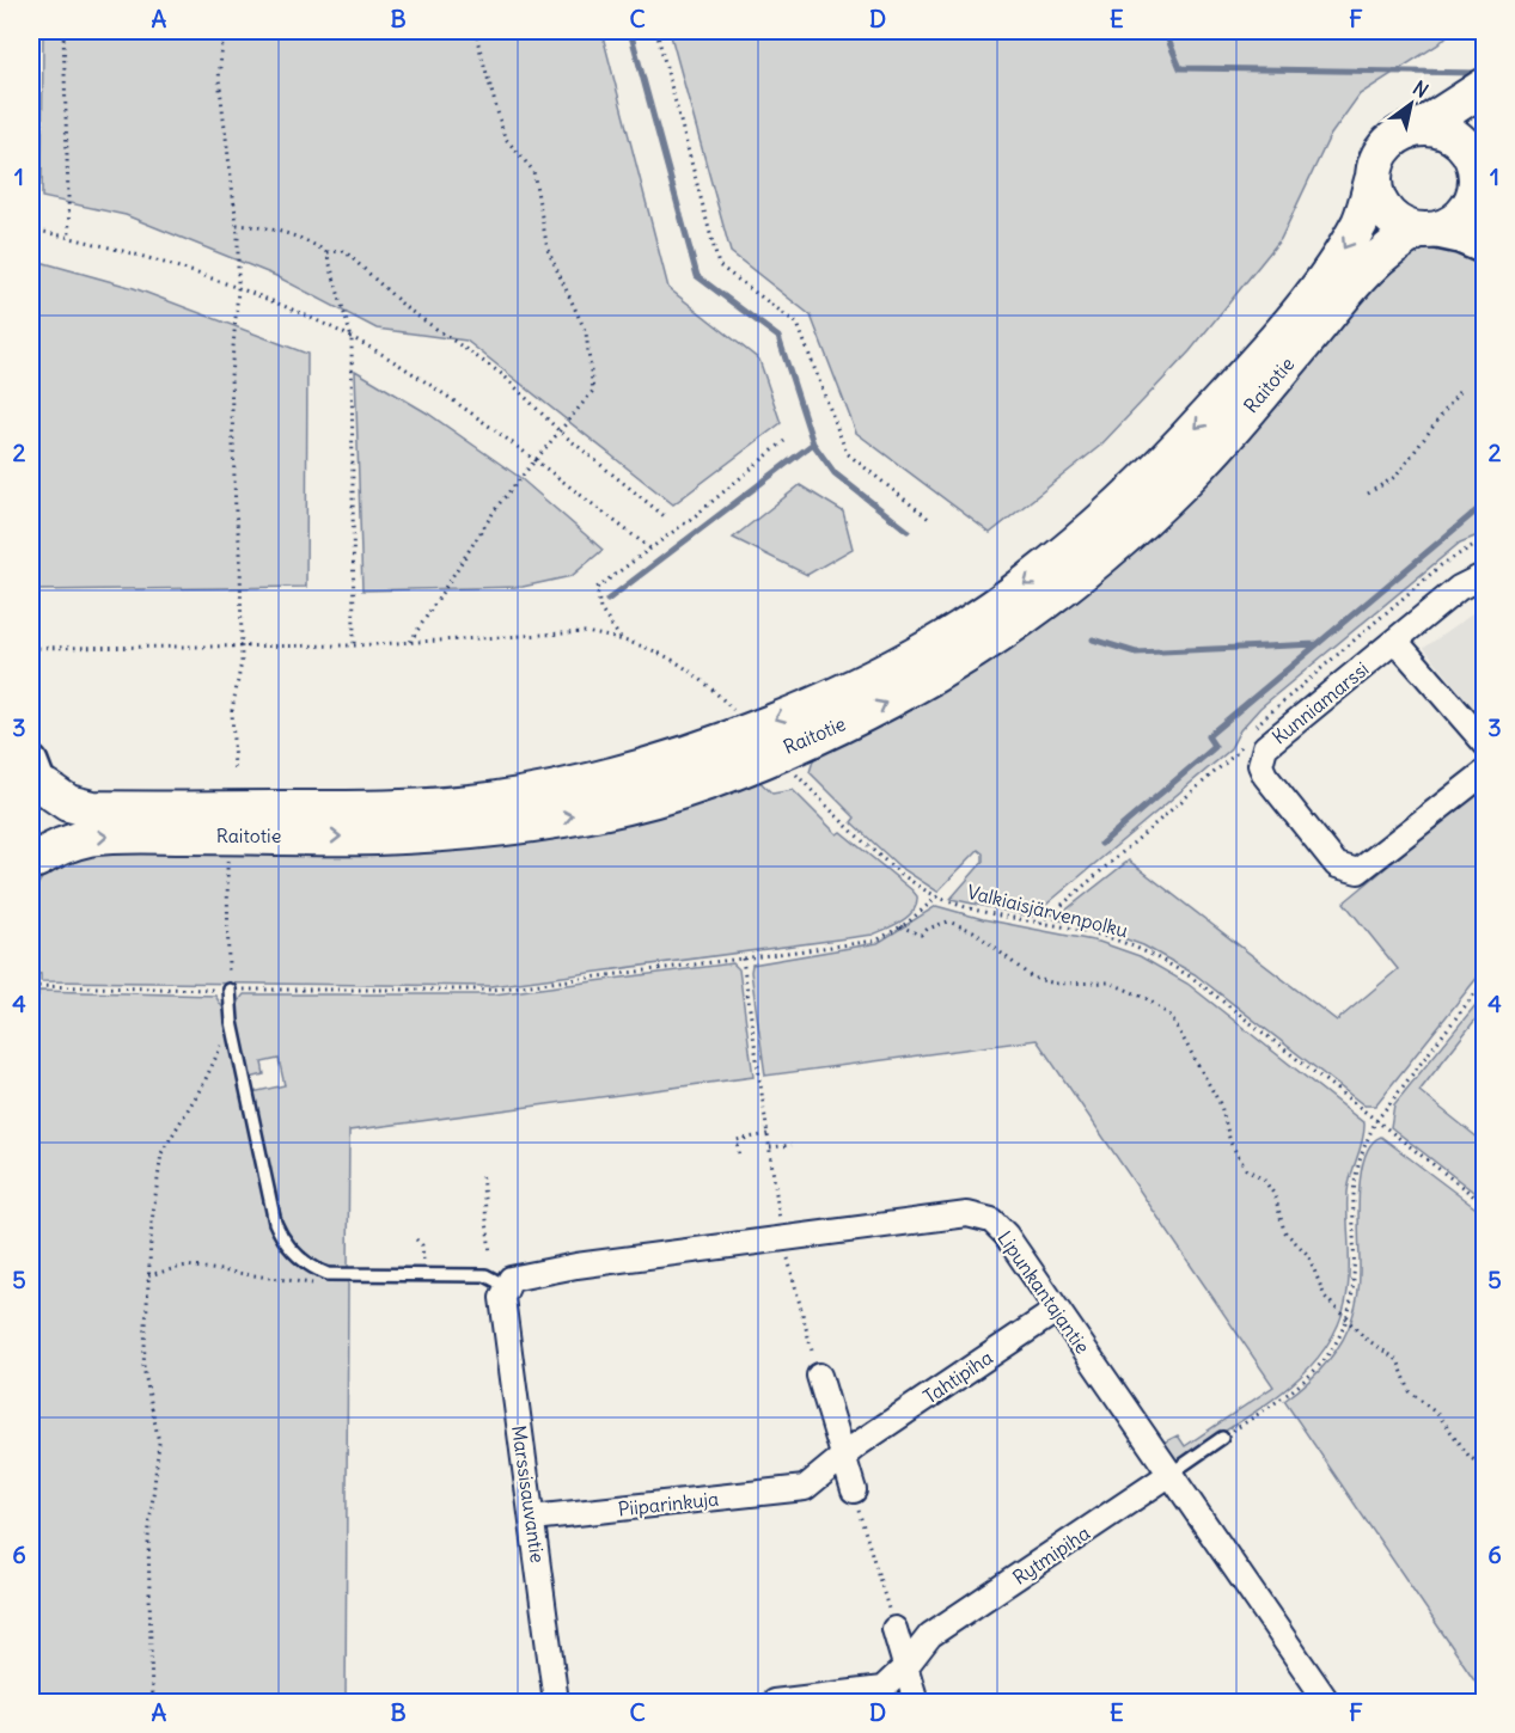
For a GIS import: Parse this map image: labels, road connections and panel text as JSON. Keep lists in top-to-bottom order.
{
  "streets": {
    "main road": ["Raitotie"],
    "street": [
      "Kunniamarssi",
      "Lipunkantajantie",
      "Tahtipiha",
      "Marssisauvantie",
      "Piiparinkuja",
      "Rytmipiha"
    ],
    "path": ["Valkiaisjärvenpolku"]
  },
  "crossings": [
    ["Lipunkantajantie", "Tahtipiha"],
    ["Lipunkantajantie", "Marssisauvantie"],
    ["Lipunkantajantie", "Rytmipiha"],
    ["Tahtipiha", "Piiparinkuja"],
    ["Marssisauvantie", "Piiparinkuja"]
  ],
  "north": "top right",
  "grid": {
    "columns": [
      "A",
      "B",
      "C",
      "D",
      "E",
      "F"
    ],
    "rows": [
      "1",
      "2",
      "3",
      "4",
      "5",
      "6"
    ]
  }
}
